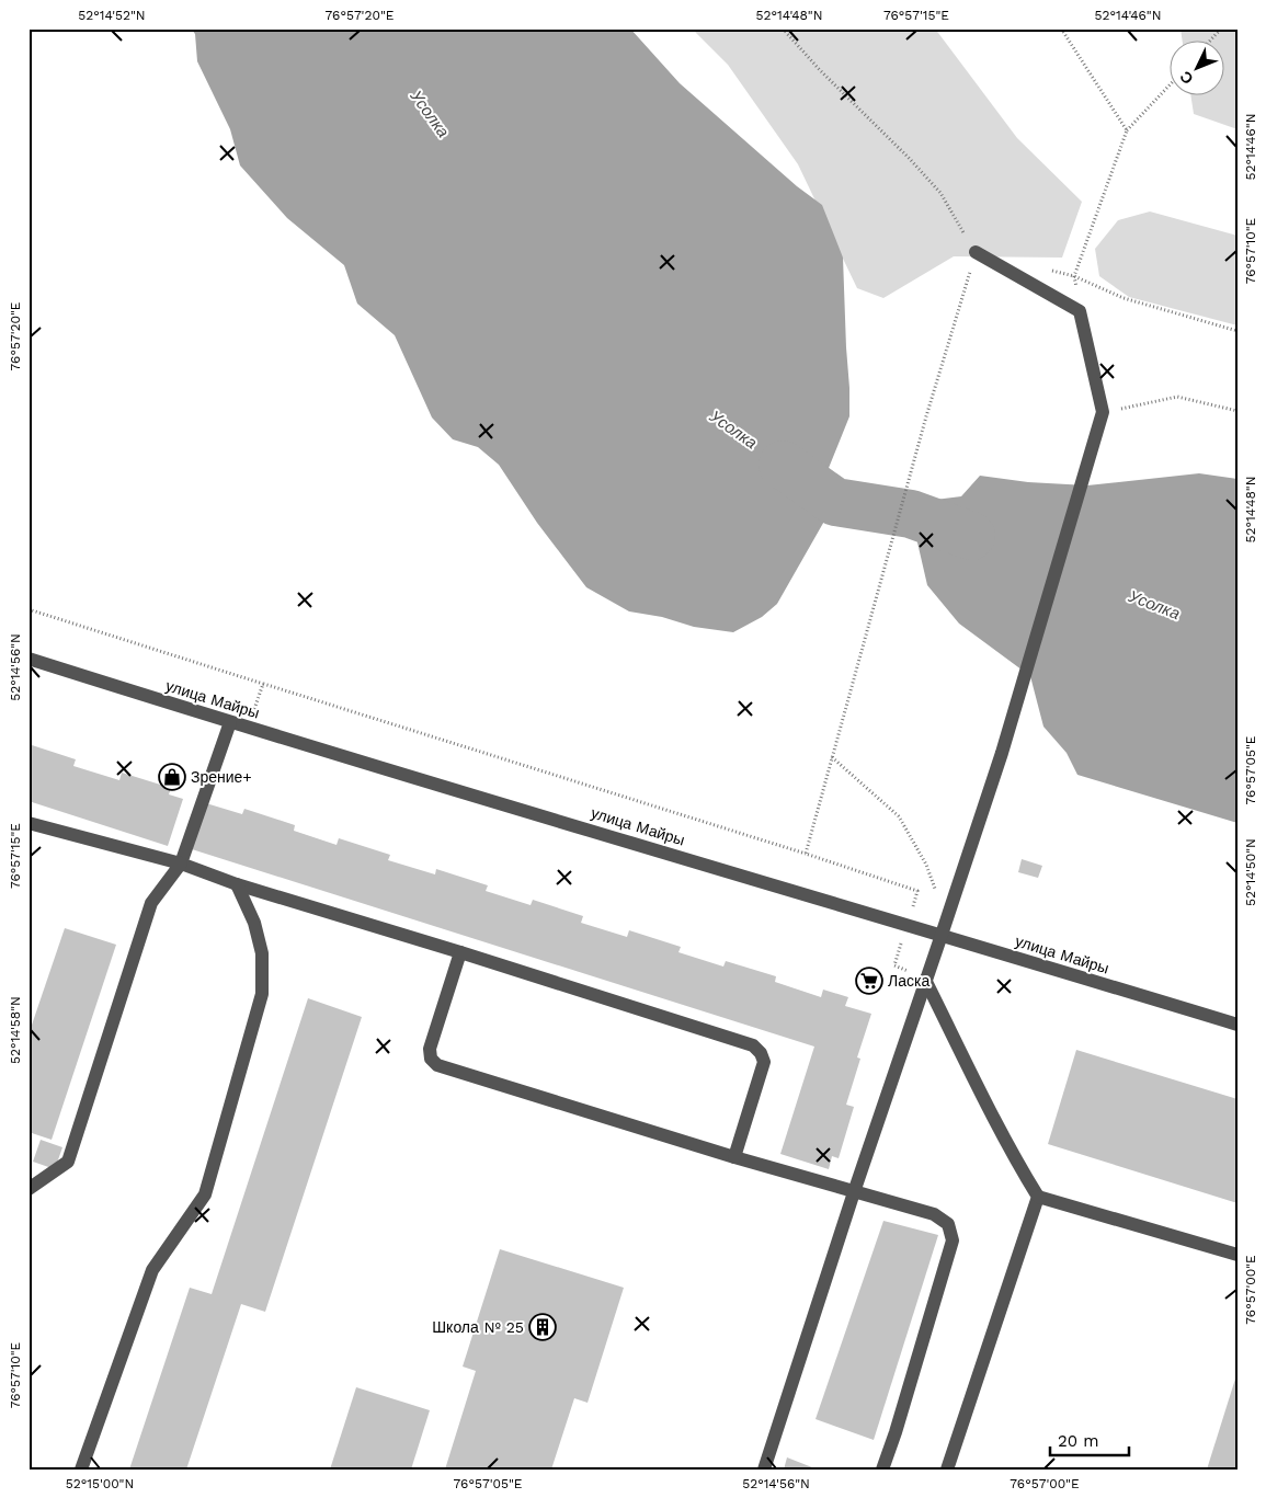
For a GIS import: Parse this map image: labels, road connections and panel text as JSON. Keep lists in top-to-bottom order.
{
  "streets": {
    "street": ["улица Майры"]
  },
  "water": ["Усолка"],
  "places": {
    "shop": ["Зрение+"],
    "supermarket": ["Ласка"],
    "building": ["Школа № 25"]
  },
  "scale_bar": "20 m",
  "north": "bottom left",
  "coordinates": [
    "52°14'52\"N",
    "76°57'20\"E",
    "52°14'48\"N",
    "76°57'15\"E",
    "52°14'46\"N",
    "76°57'10\"E",
    "52°14'56\"N",
    "76°57'05\"E",
    "52°14'50\"N",
    "52°14'58\"N",
    "76°57'00\"E",
    "52°15'00\"N"
  ]
}
